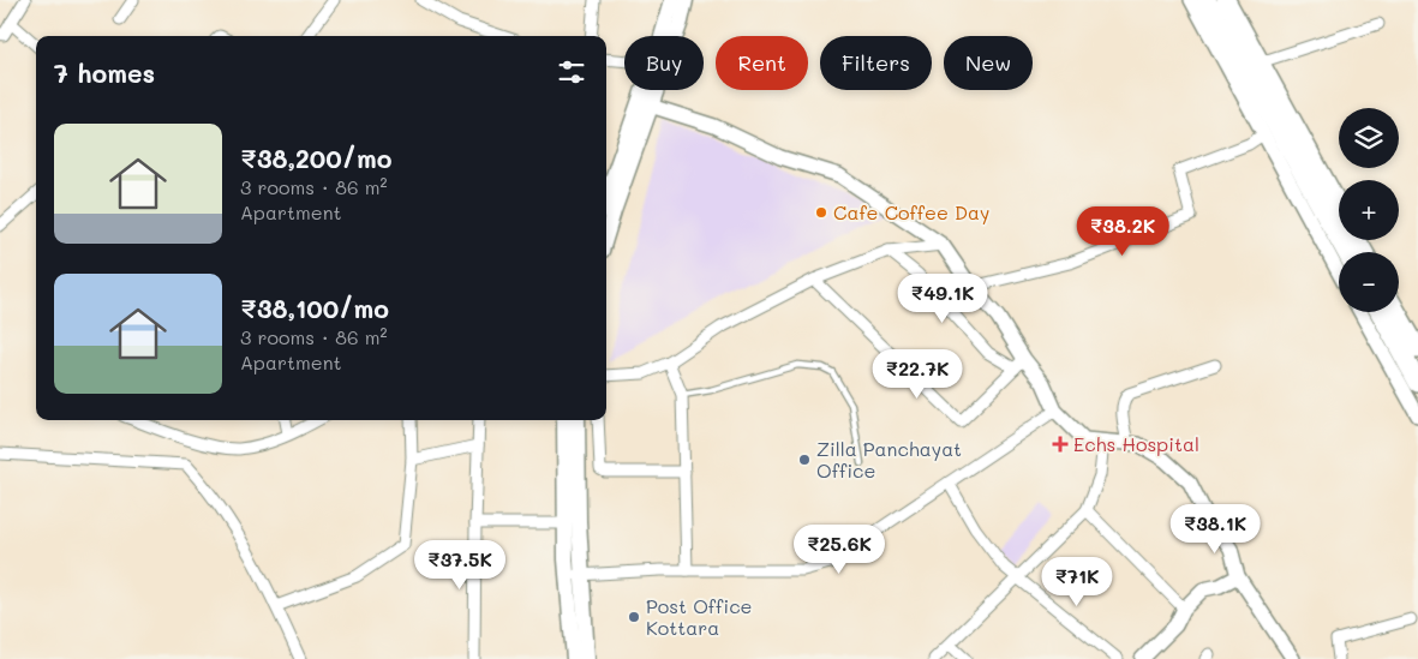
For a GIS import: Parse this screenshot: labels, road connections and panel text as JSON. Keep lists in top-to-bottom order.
{
  "places": {
    "other": ["Cafe Coffee Day", "Zilla Panchayat Office", "Post Office Kottara"],
    "health": ["Echs Hospital"]
  },
  "page": {
    "chip": [
      "Buy",
      "Rent",
      "Filters",
      "New"
    ],
    "heading": "7 homes",
    "map_buttons": ["+", "−"],
    "list": [
      {
        "name": "₹38,200/mo",
        "note": "3 rooms · 86 m² · Apartment"
      },
      {
        "name": "₹38,100/mo",
        "note": "3 rooms · 86 m² · Apartment"
      }
    ],
    "price": [
      "₹38.2K",
      "₹49.1K",
      "₹22.7K",
      "₹38.1K",
      "₹25.6K",
      "₹37.5K",
      "₹71K"
    ]
  }
}
